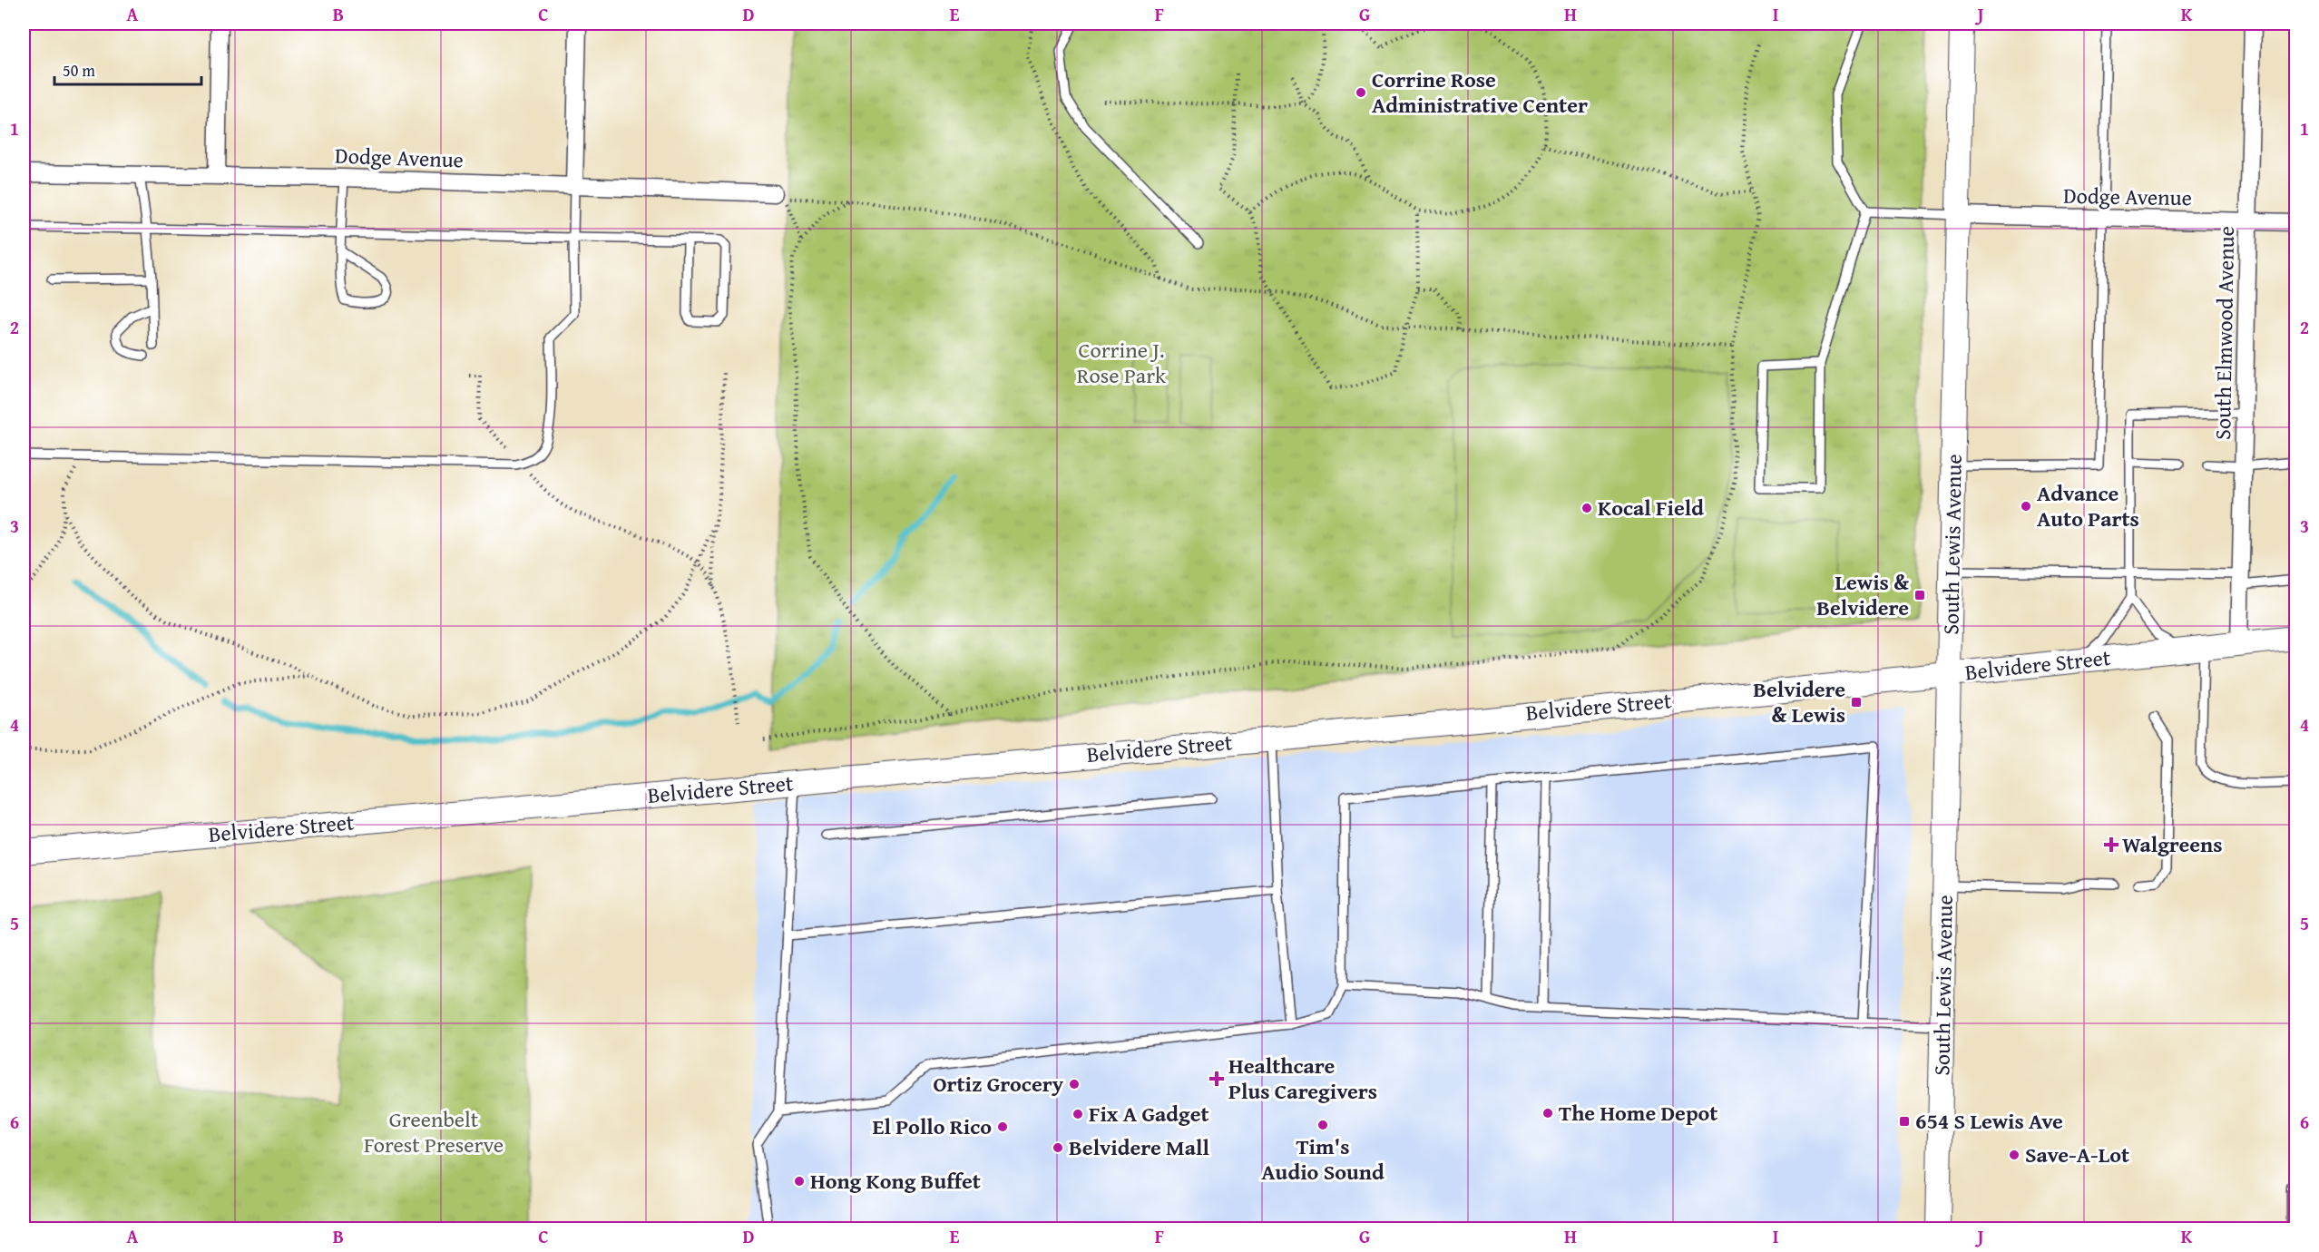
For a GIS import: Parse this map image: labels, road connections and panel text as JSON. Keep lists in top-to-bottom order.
{
  "streets": {
    "main road": ["South Lewis Avenue", "Belvidere Street"],
    "street": ["Dodge Avenue", "South Elmwood Avenue"]
  },
  "crossings": [
    ["Dodge Avenue", "South Elmwood Avenue"],
    ["Dodge Avenue", "South Lewis Avenue"],
    ["South Elmwood Avenue", "Belvidere Street"],
    ["South Lewis Avenue", "Belvidere Street"]
  ],
  "parks": ["Corrine J. Rose Park", "Greenbelt Forest Preserve"],
  "places": {
    "other": [
      "Corrine Rose Administrative Center",
      "Advance Auto Parts",
      "Kocal Field",
      "Ortiz Grocery",
      "The Home Depot",
      "Fix A Gadget",
      "Tim's Audio Sound",
      "El Pollo Rico",
      "Belvidere Mall",
      "Save-A-Lot",
      "Hong Kong Buffet"
    ],
    "transit": ["Lewis & Belvidere", "Belvidere & Lewis", "654 S Lewis Ave"],
    "health": ["Walgreens", "Healthcare Plus Caregivers"]
  },
  "scale_bar": "50 m",
  "grid": {
    "columns": [
      "A",
      "B",
      "C",
      "D",
      "E",
      "F",
      "G",
      "H",
      "I",
      "J",
      "K"
    ],
    "rows": [
      "1",
      "2",
      "3",
      "4",
      "5",
      "6"
    ]
  }
}
